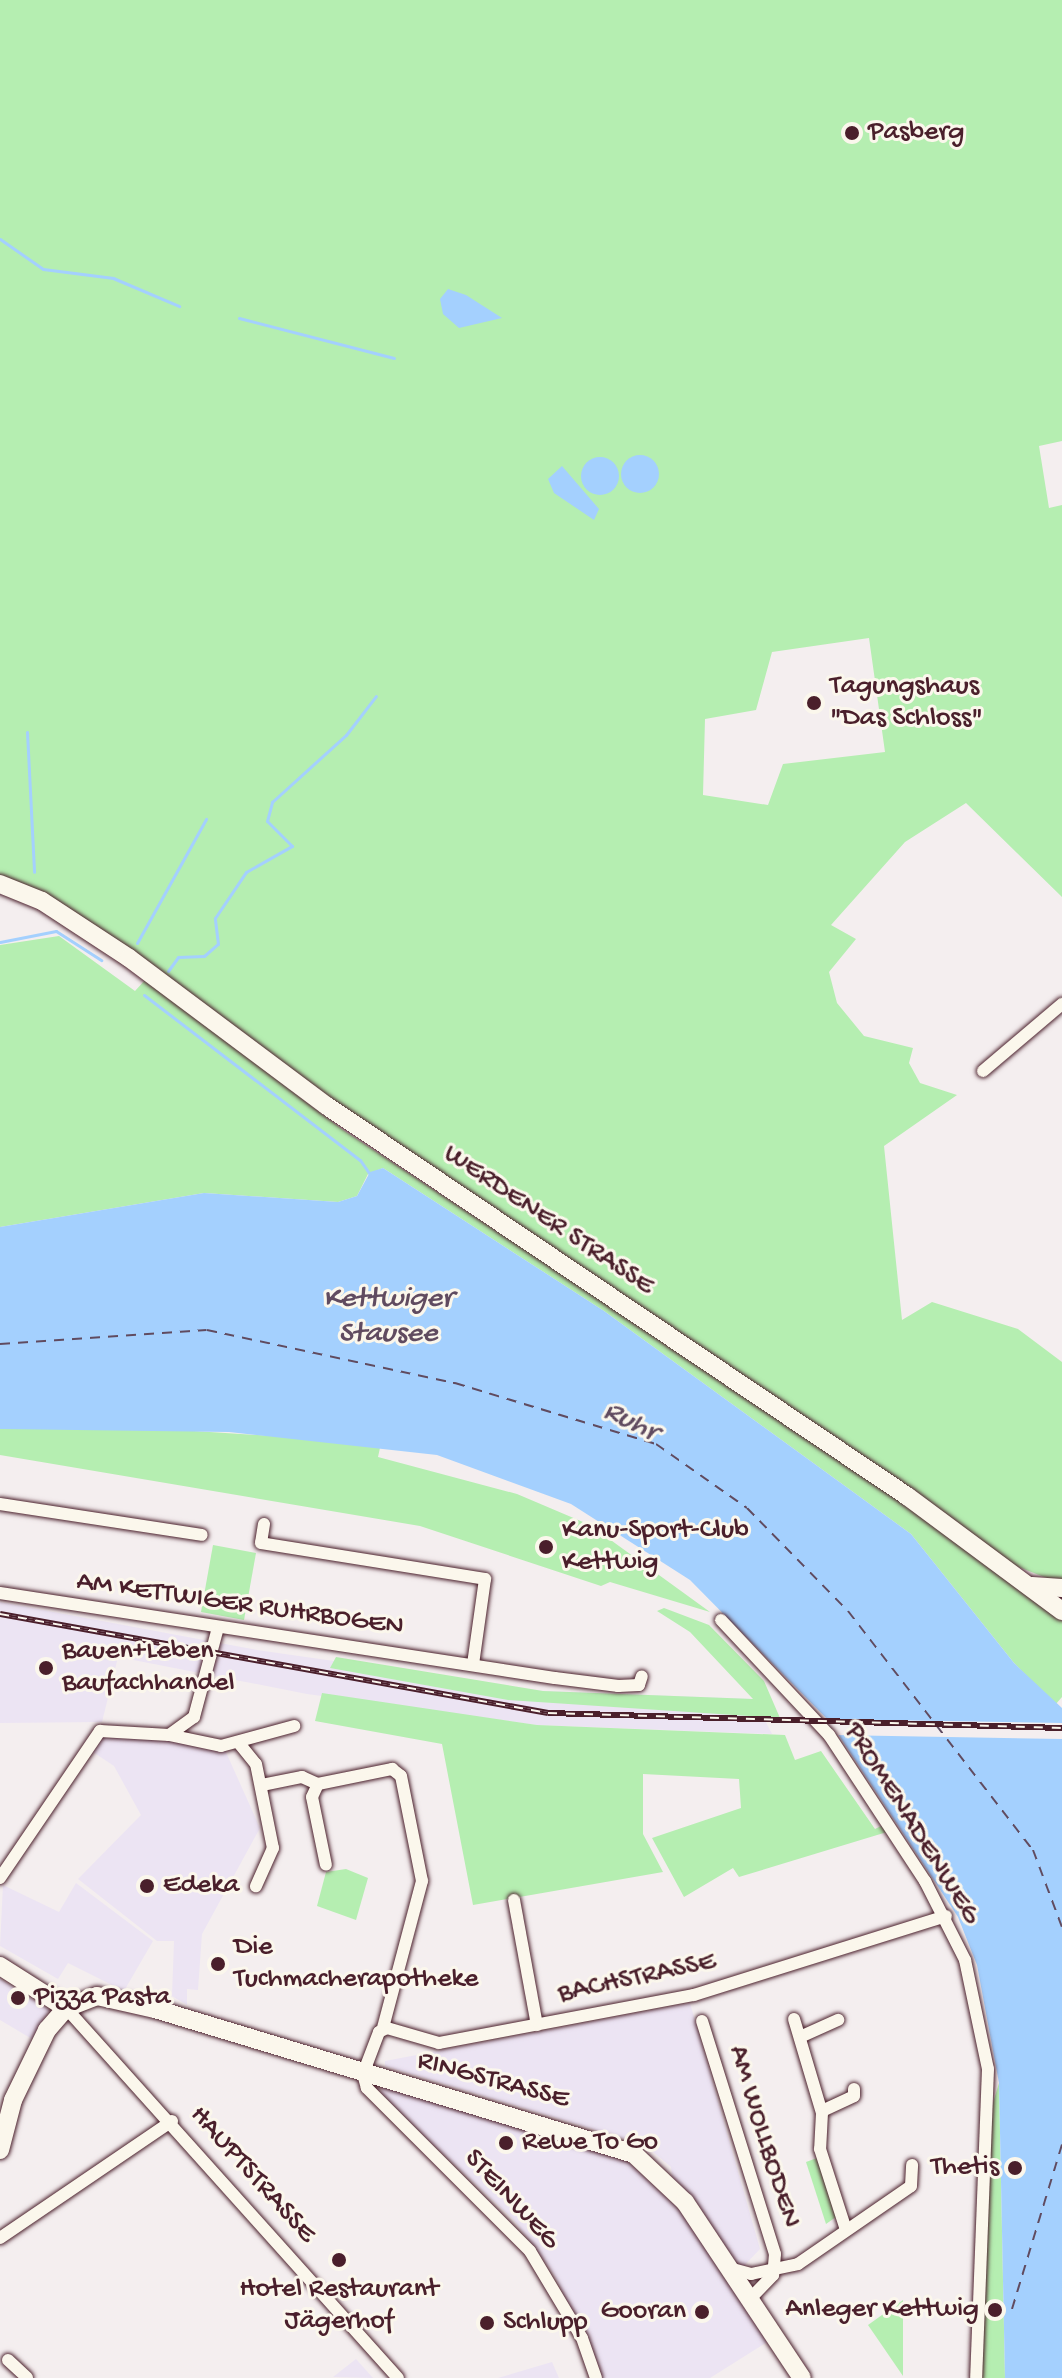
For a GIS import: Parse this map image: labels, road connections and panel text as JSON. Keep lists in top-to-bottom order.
{
  "streets": {
    "main road": ["WERDENER STRASSE", "RINGSTRASSE"],
    "street": [
      "AM KETTWIGER RUHRBOGEN",
      "PROMENADENWEG",
      "BACHSTRASSE",
      "AM WOLLBODEN",
      "HAUPTSTRASSE",
      "STEINWEG"
    ]
  },
  "crossings": [
    ["PROMENADENWEG", "BACHSTRASSE"],
    ["RINGSTRASSE", "HAUPTSTRASSE"],
    ["RINGSTRASSE", "STEINWEG"]
  ],
  "water": ["Kettwiger Stausee", "Ruhr"],
  "places": [
    "Pasberg",
    "Tagungshaus \"Das Schloss\"",
    "Kanu-Sport-Club Kettwig",
    "Bauen+Leben Baufachhandel",
    "Edeka",
    "Die Tuchmacherapotheke",
    "Pizza Pasta",
    "Rewe To Go",
    "Thetis",
    "Hotel Restaurant Jägerhof",
    "Anleger Kettwig",
    "Gooran",
    "Schlupp"
  ]
}
